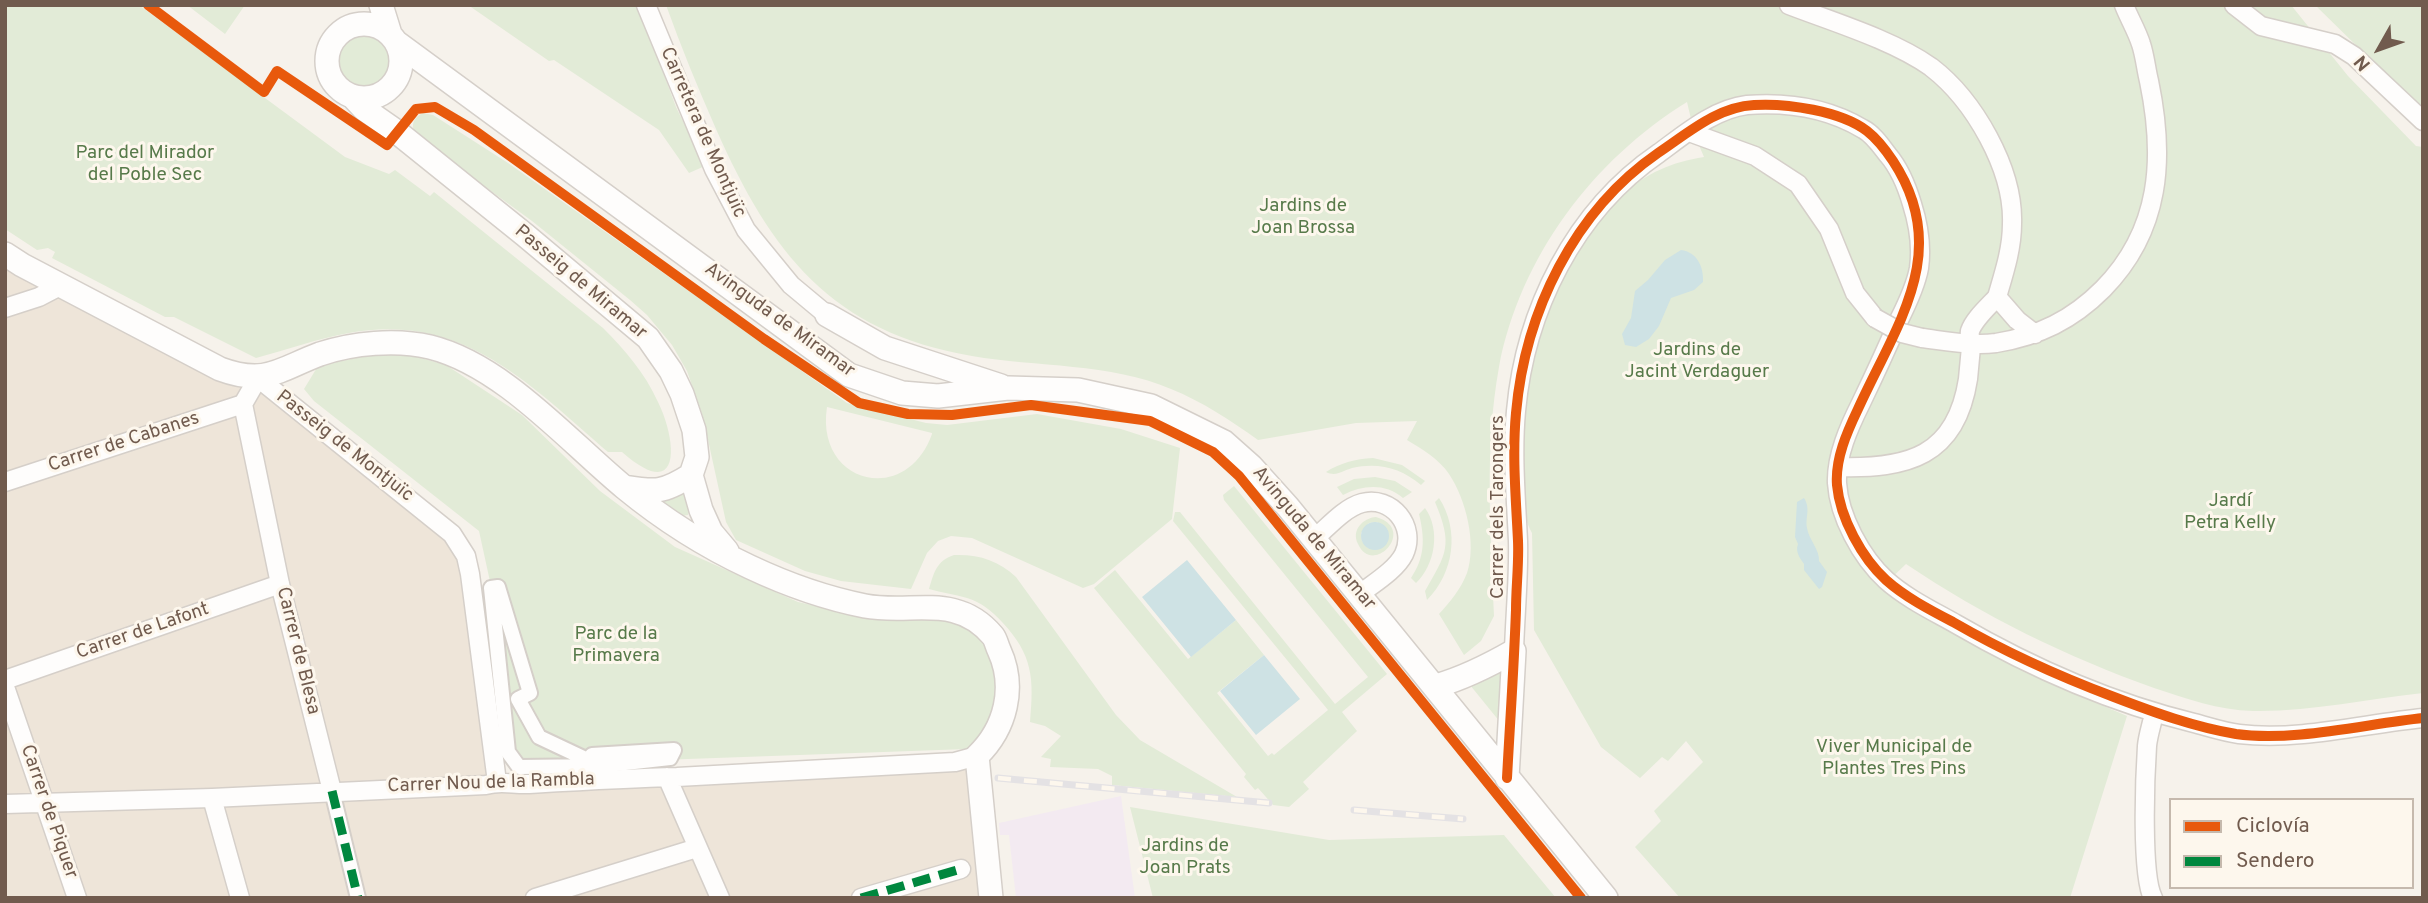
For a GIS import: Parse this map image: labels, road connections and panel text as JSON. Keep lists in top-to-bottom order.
{
  "streets": {
    "street": [
      "Carretera de Montjuïc",
      "Passeig de Miramar",
      "Avinguda de Miramar",
      "Carrer de Cabanes",
      "Passeig de Montjuïc",
      "Carrer dels Tarongers",
      "Carrer de Lafont",
      "Carrer de Blesa",
      "Carrer Nou de la Rambla",
      "Carrer de Piquer"
    ]
  },
  "crossings": [
    ["Passeig de Miramar", "Avinguda de Miramar"],
    ["Passeig de Miramar", "Carrer Nou de la Rambla"],
    ["Carrer de Cabanes", "Carrer de Blesa"],
    ["Passeig de Montjuïc", "Carrer Nou de la Rambla"],
    ["Carrer de Lafont", "Carrer de Blesa"],
    ["Carrer de Blesa", "Carrer Nou de la Rambla"],
    ["Carrer Nou de la Rambla", "Carrer de Piquer"]
  ],
  "parks": [
    "Parc del Mirador del Poble Sec",
    "Jardins de Joan Brossa",
    "Jardins de Jacint Verdaguer",
    "Jardí Petra Kelly",
    "Parc de la Primavera",
    "Viver Municipal de Plantes Tres Pins",
    "Jardins de Joan Prats"
  ],
  "legend": ["Ciclovía", "Sendero"],
  "north": "bottom left"
}
